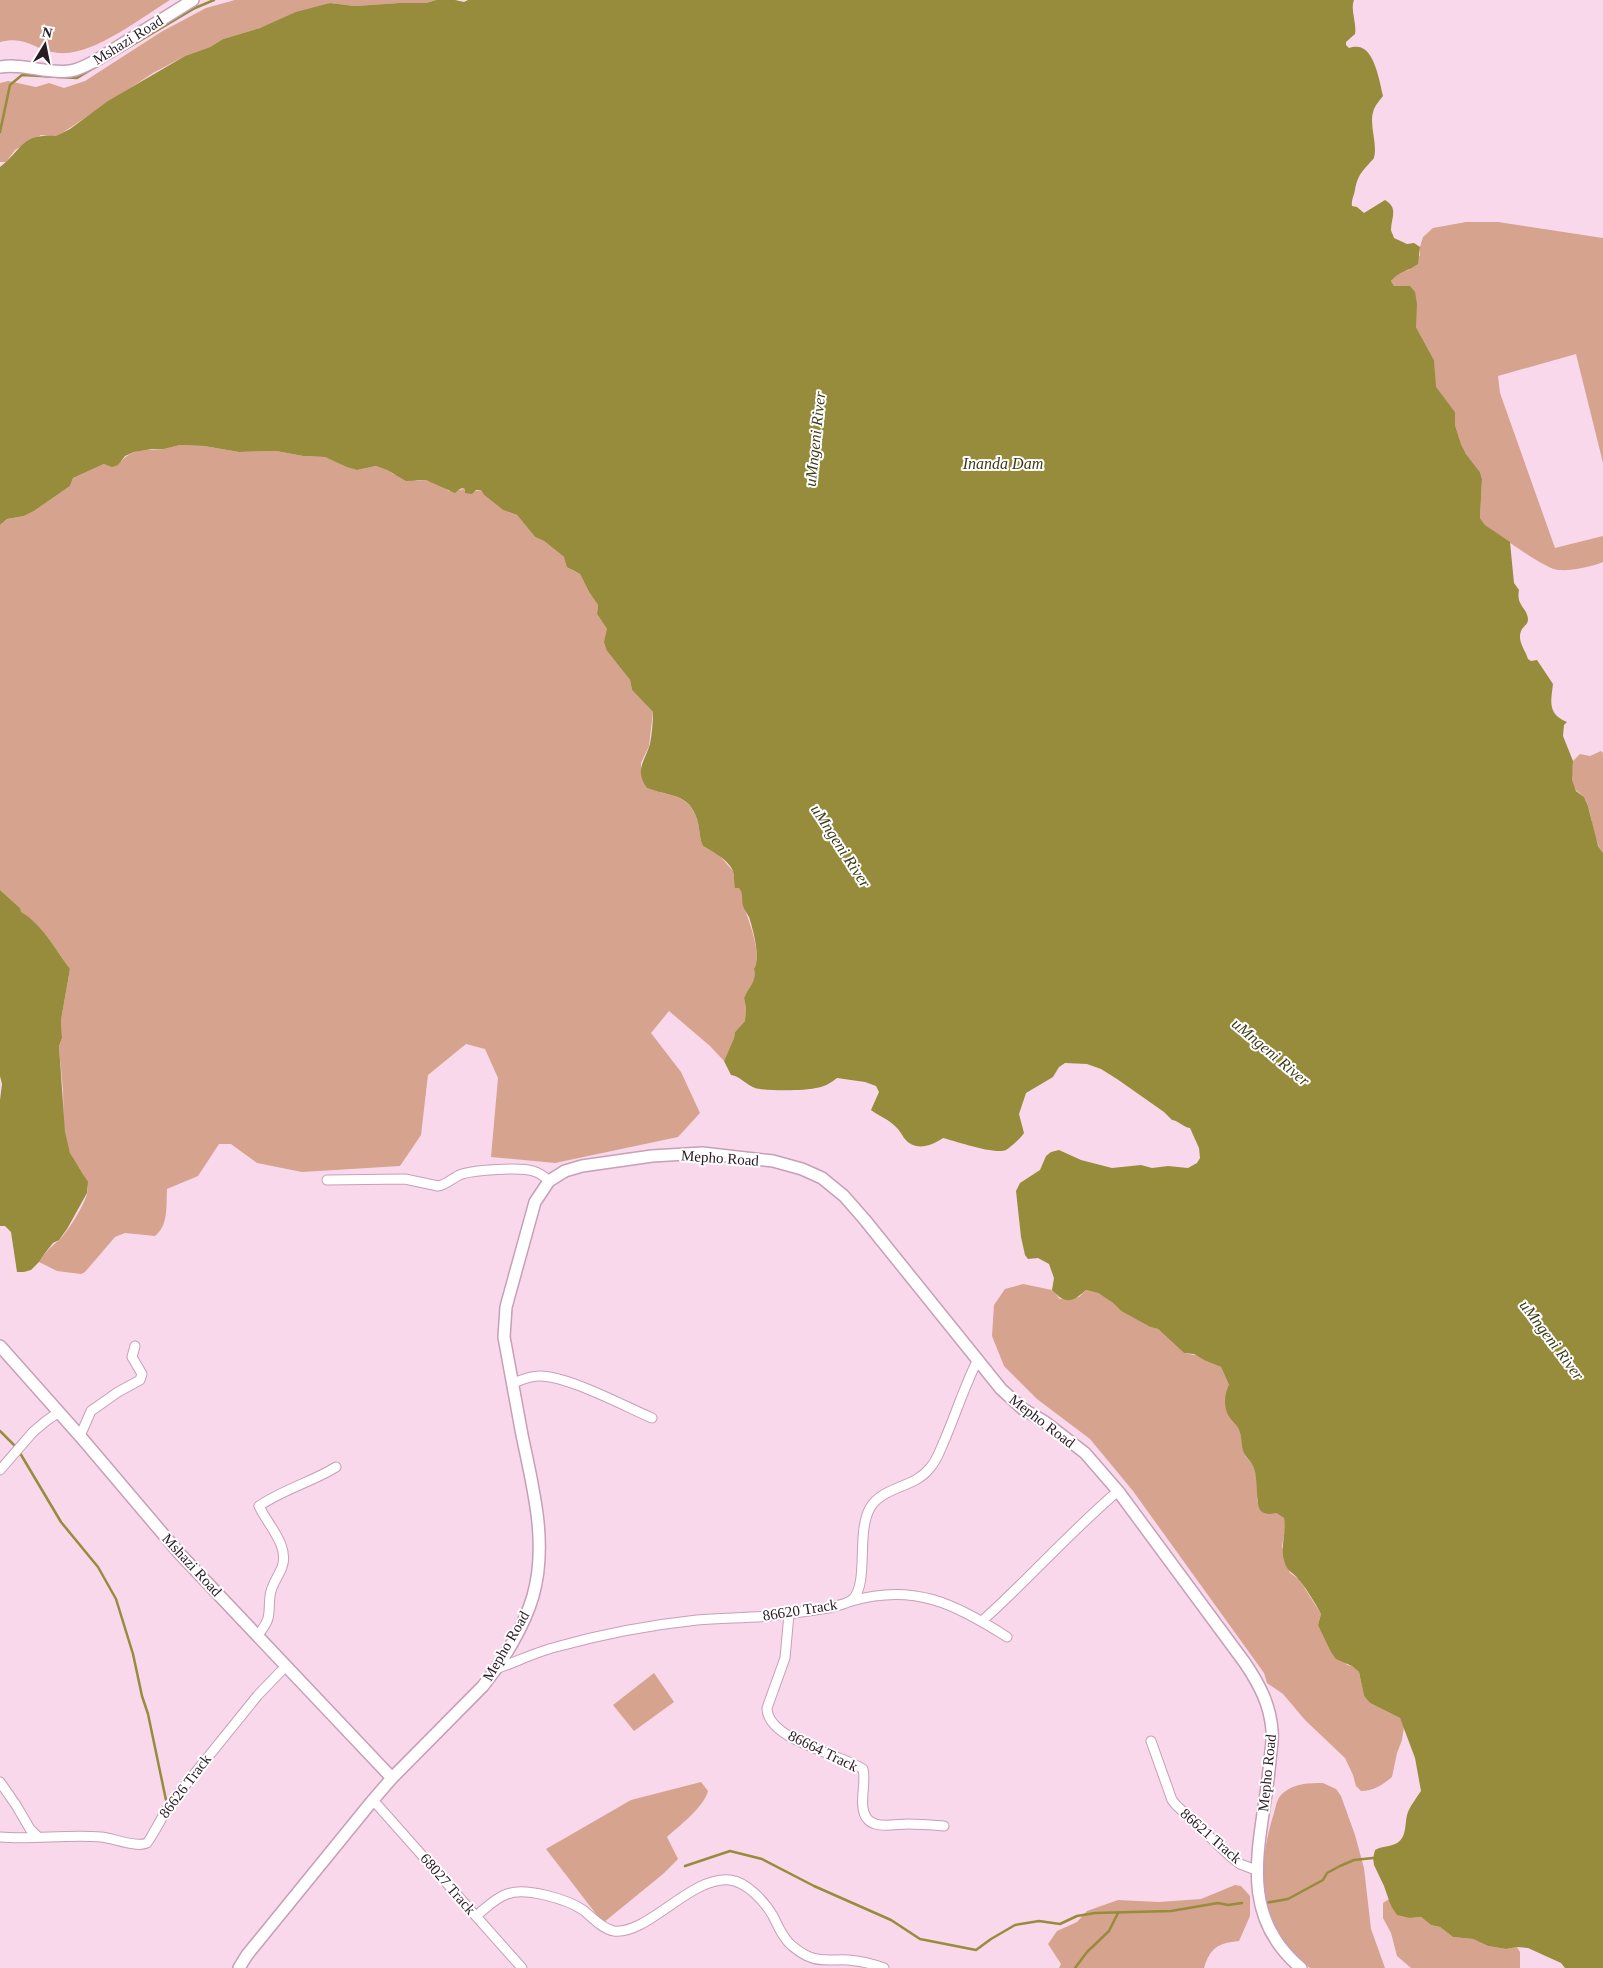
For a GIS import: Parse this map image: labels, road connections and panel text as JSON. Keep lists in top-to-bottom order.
{
  "streets": {
    "street": [
      "Mshazi Road",
      "Mepho Road",
      "86620 Track",
      "86664 Track",
      "86626 Track",
      "86621 Track",
      "68027 Track"
    ]
  },
  "crossings": [
    ["Mshazi Road", "Mepho Road"],
    ["Mshazi Road", "86626 Track"],
    ["Mepho Road", "86620 Track"],
    ["Mepho Road", "86621 Track"],
    ["Mepho Road", "68027 Track"],
    ["86620 Track", "86664 Track"]
  ],
  "water": ["uMngeni River", "Inanda Dam"],
  "north": "top"
}
